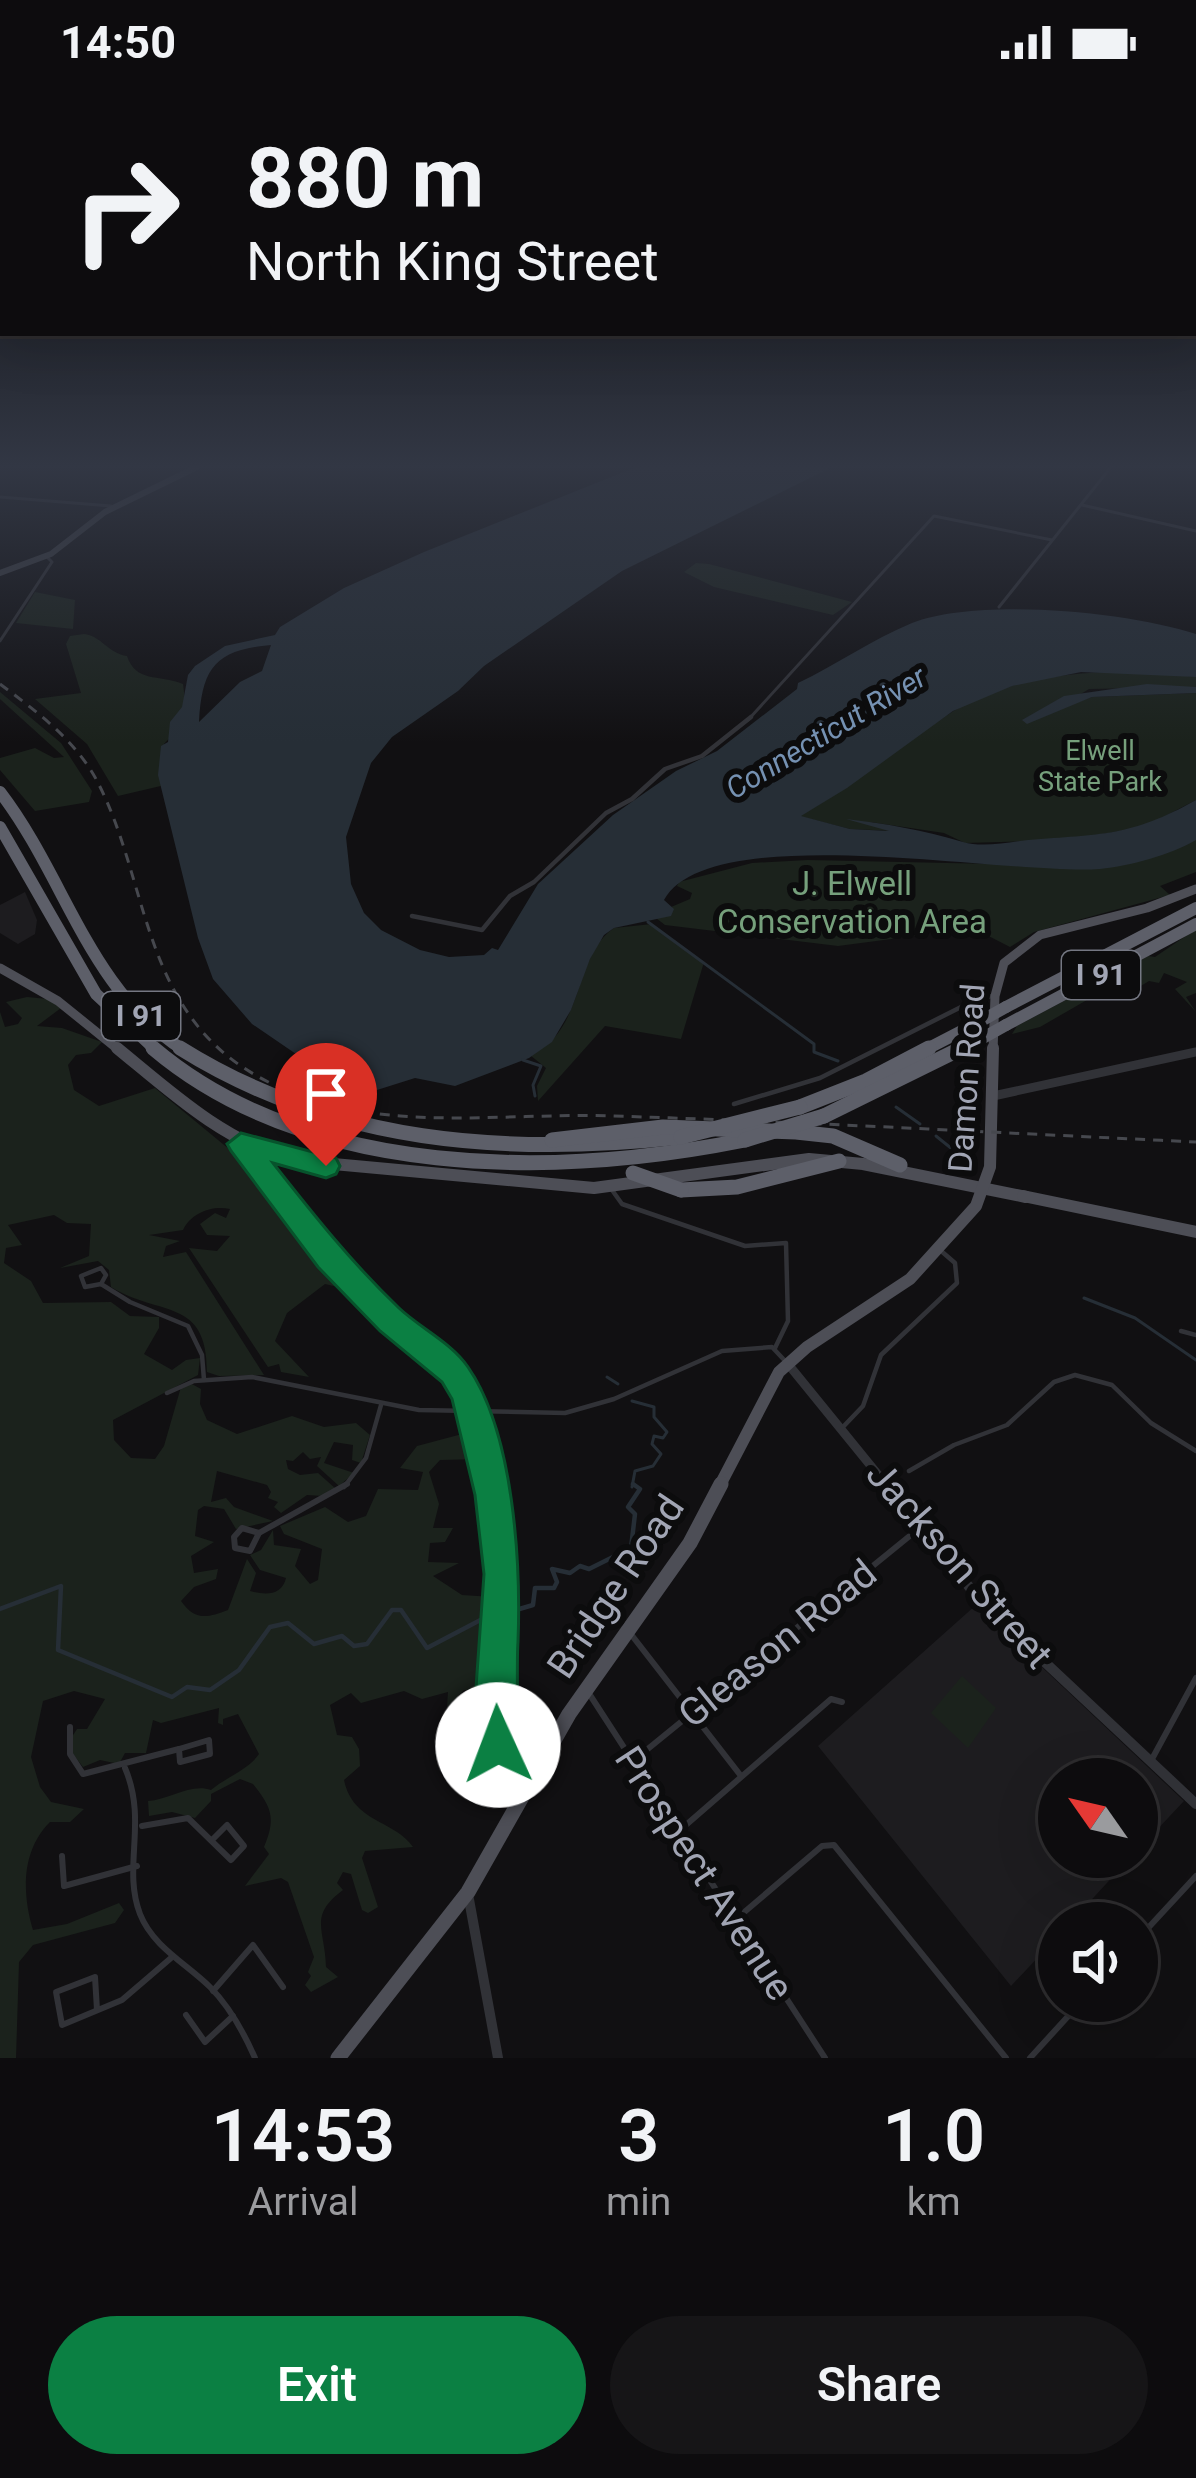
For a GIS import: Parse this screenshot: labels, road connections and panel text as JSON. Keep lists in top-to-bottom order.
{
  "streets": {
    "highway": ["I 91"],
    "main road": ["Damon Road", "Bridge Road"],
    "street": ["Jackson Street", "Gleason Road", "Prospect Avenue"]
  },
  "crossings": [
    ["I 91", "Damon Road"],
    ["Damon Road", "Bridge Road"],
    ["Jackson Street", "Bridge Road"],
    ["Jackson Street", "Gleason Road"],
    ["Bridge Road", "Prospect Avenue"],
    ["Gleason Road", "Prospect Avenue"]
  ],
  "water": ["Connecticut River"],
  "parks": ["Elwell State Park", "J. Elwell Conservation Area"],
  "north": "top left",
  "page": {
    "status": "14:50",
    "turn": ["880 m", "North King Street"],
    "eta": [
      "14:53",
      "Arrival",
      "3",
      "min",
      "1.0",
      "km"
    ],
    "buttons": ["Exit", "Share"]
  }
}
